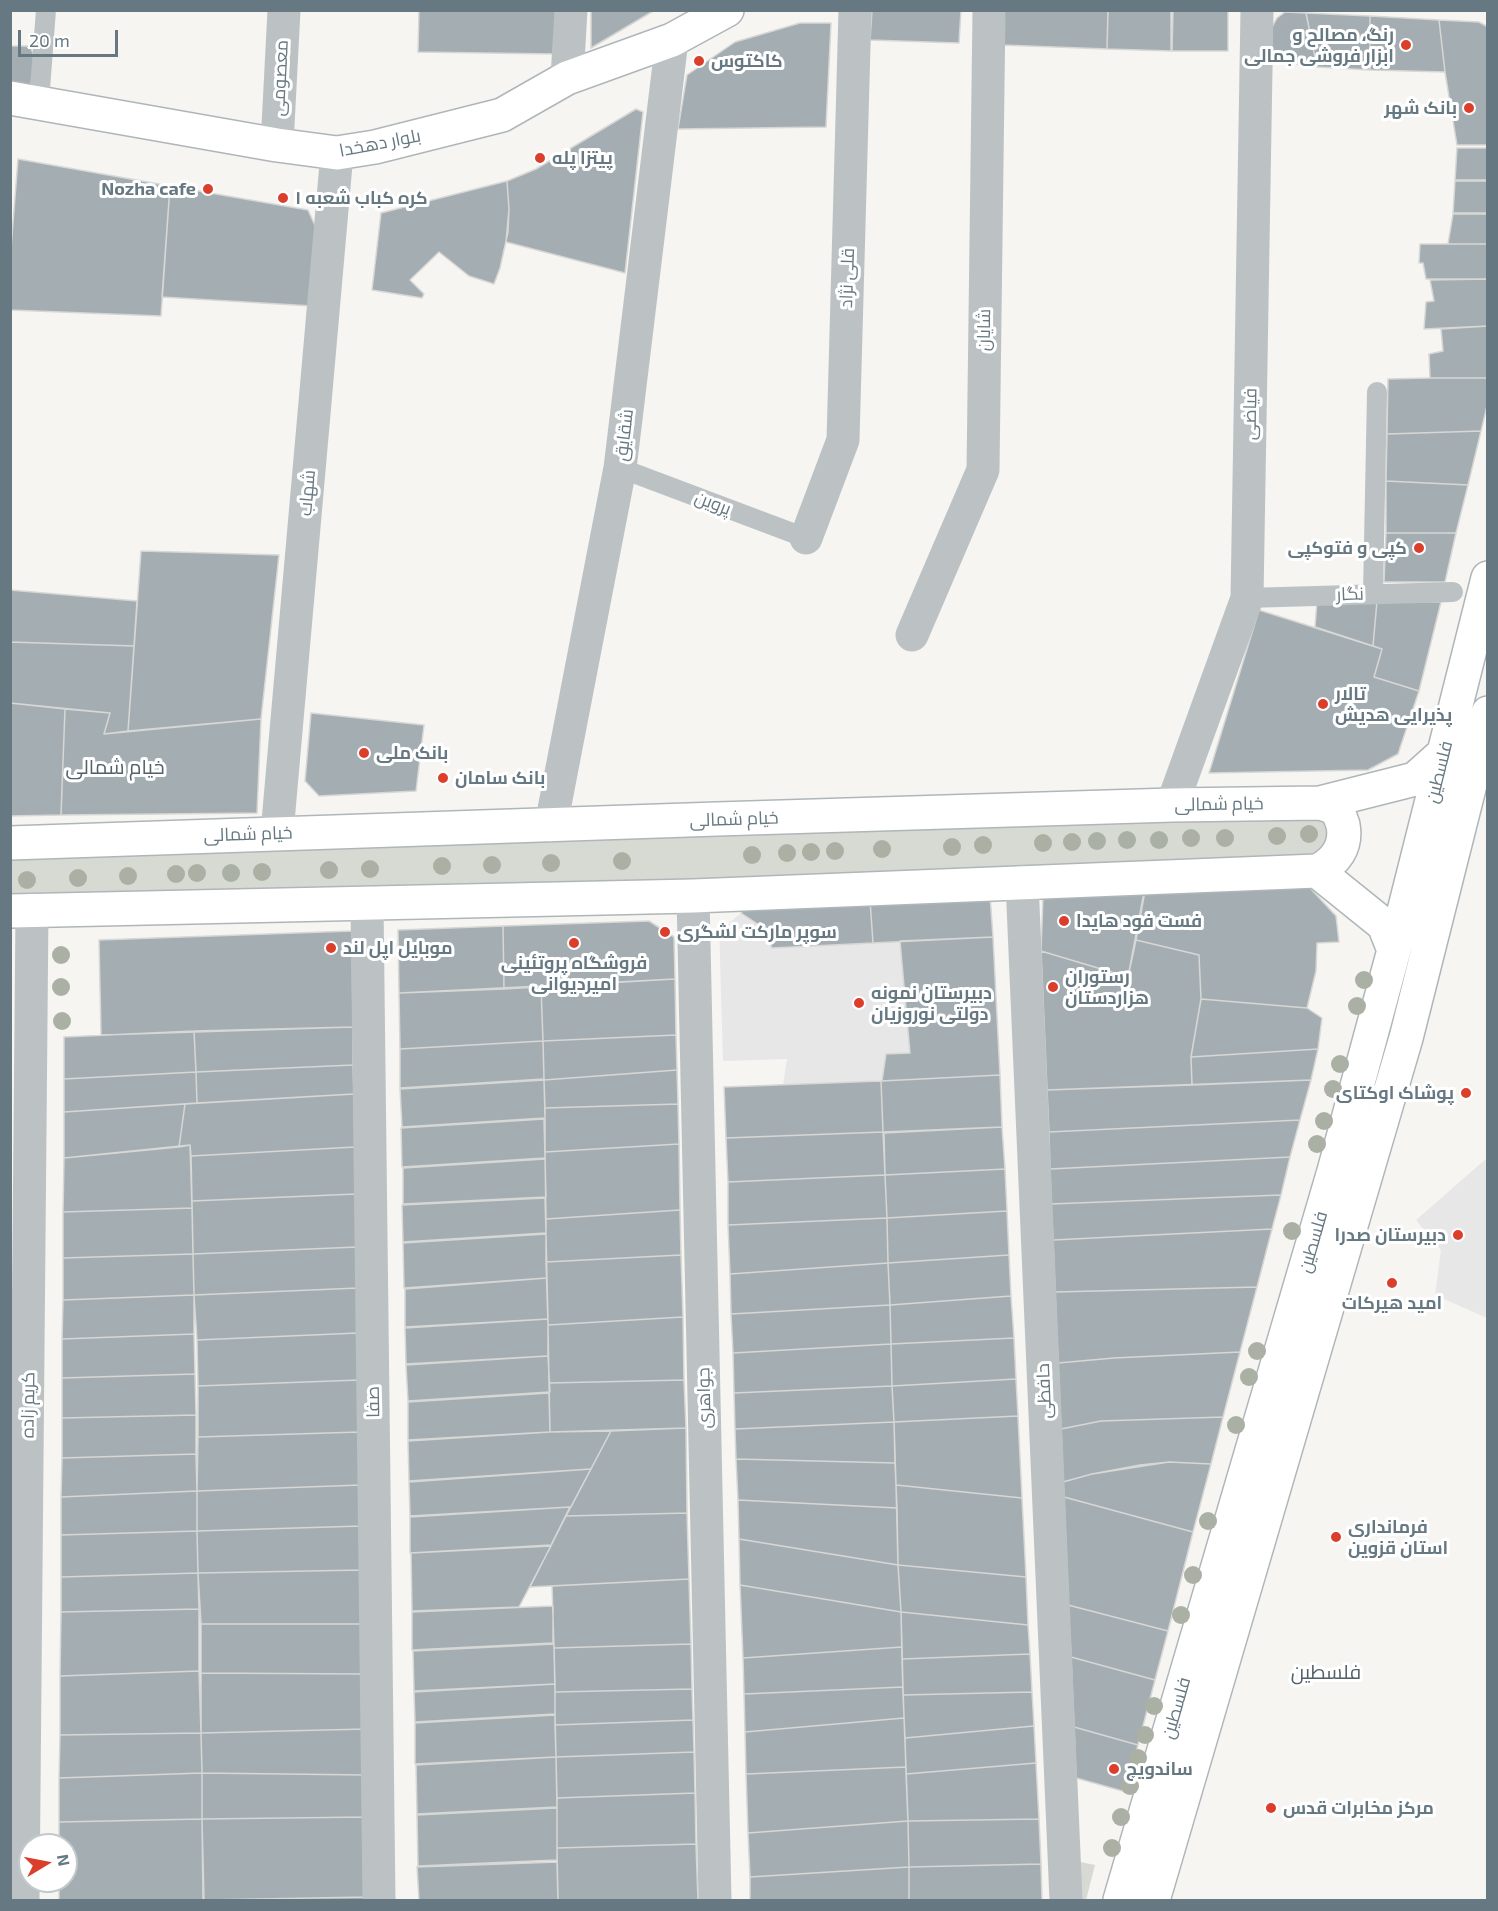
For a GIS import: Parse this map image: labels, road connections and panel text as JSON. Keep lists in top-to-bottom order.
{
  "streets": {
    "main road": ["بلوار دهخدا", "فلسطین", "خیام شمالی"],
    "street": [
      "معصومی",
      "قلی نژاد",
      "شایان",
      "فیاضی",
      "شقایق",
      "شهاب",
      "حافظی",
      "جواهری",
      "صفا",
      "کریم زاده"
    ],
    "lane": ["پروین", "نگار"]
  },
  "crossings": [
    ["معصومی", "بلوار دهخدا"],
    ["بلوار دهخدا", "شقایق"],
    ["بلوار دهخدا", "شهاب"],
    ["قلی نژاد", "پروین"],
    ["فیاضی", "نگار"],
    ["فیاضی", "خیام شمالی"],
    ["شقایق", "پروین"],
    ["شقایق", "خیام شمالی"],
    ["شهاب", "خیام شمالی"],
    ["فلسطین", "خیام شمالی"]
  ],
  "districts": ["خیام شمالی", "فلسطین"],
  "places": [
    "رنگ، مصالح و ابزار فروشی جمالی",
    "کاکتوس",
    "بانک شهر",
    "پیتزا پله",
    "Nozha cafe",
    "کره کباب شعبه ۱",
    "کپی و فتوکپی",
    "تالار پذیرایی هدیش",
    "بانک ملی",
    "بانک سامان",
    "فست فود هایدا",
    "سوپر مارکت لشگری",
    "فروشگاه پروتئینی امیردیوانی",
    "موبایل اپل لند",
    "رستوران هزاردستان",
    "دبیرستان نمونه دولتی نوروزیان",
    "پوشاک اوکتای",
    "دبیرستان صدرا",
    "امید هیرکات",
    "فرمانداری استان قزوین",
    "ساندویچ",
    "مرکز مخابرات قدس"
  ],
  "scale_bar": "20 m",
  "north": "right"
}
